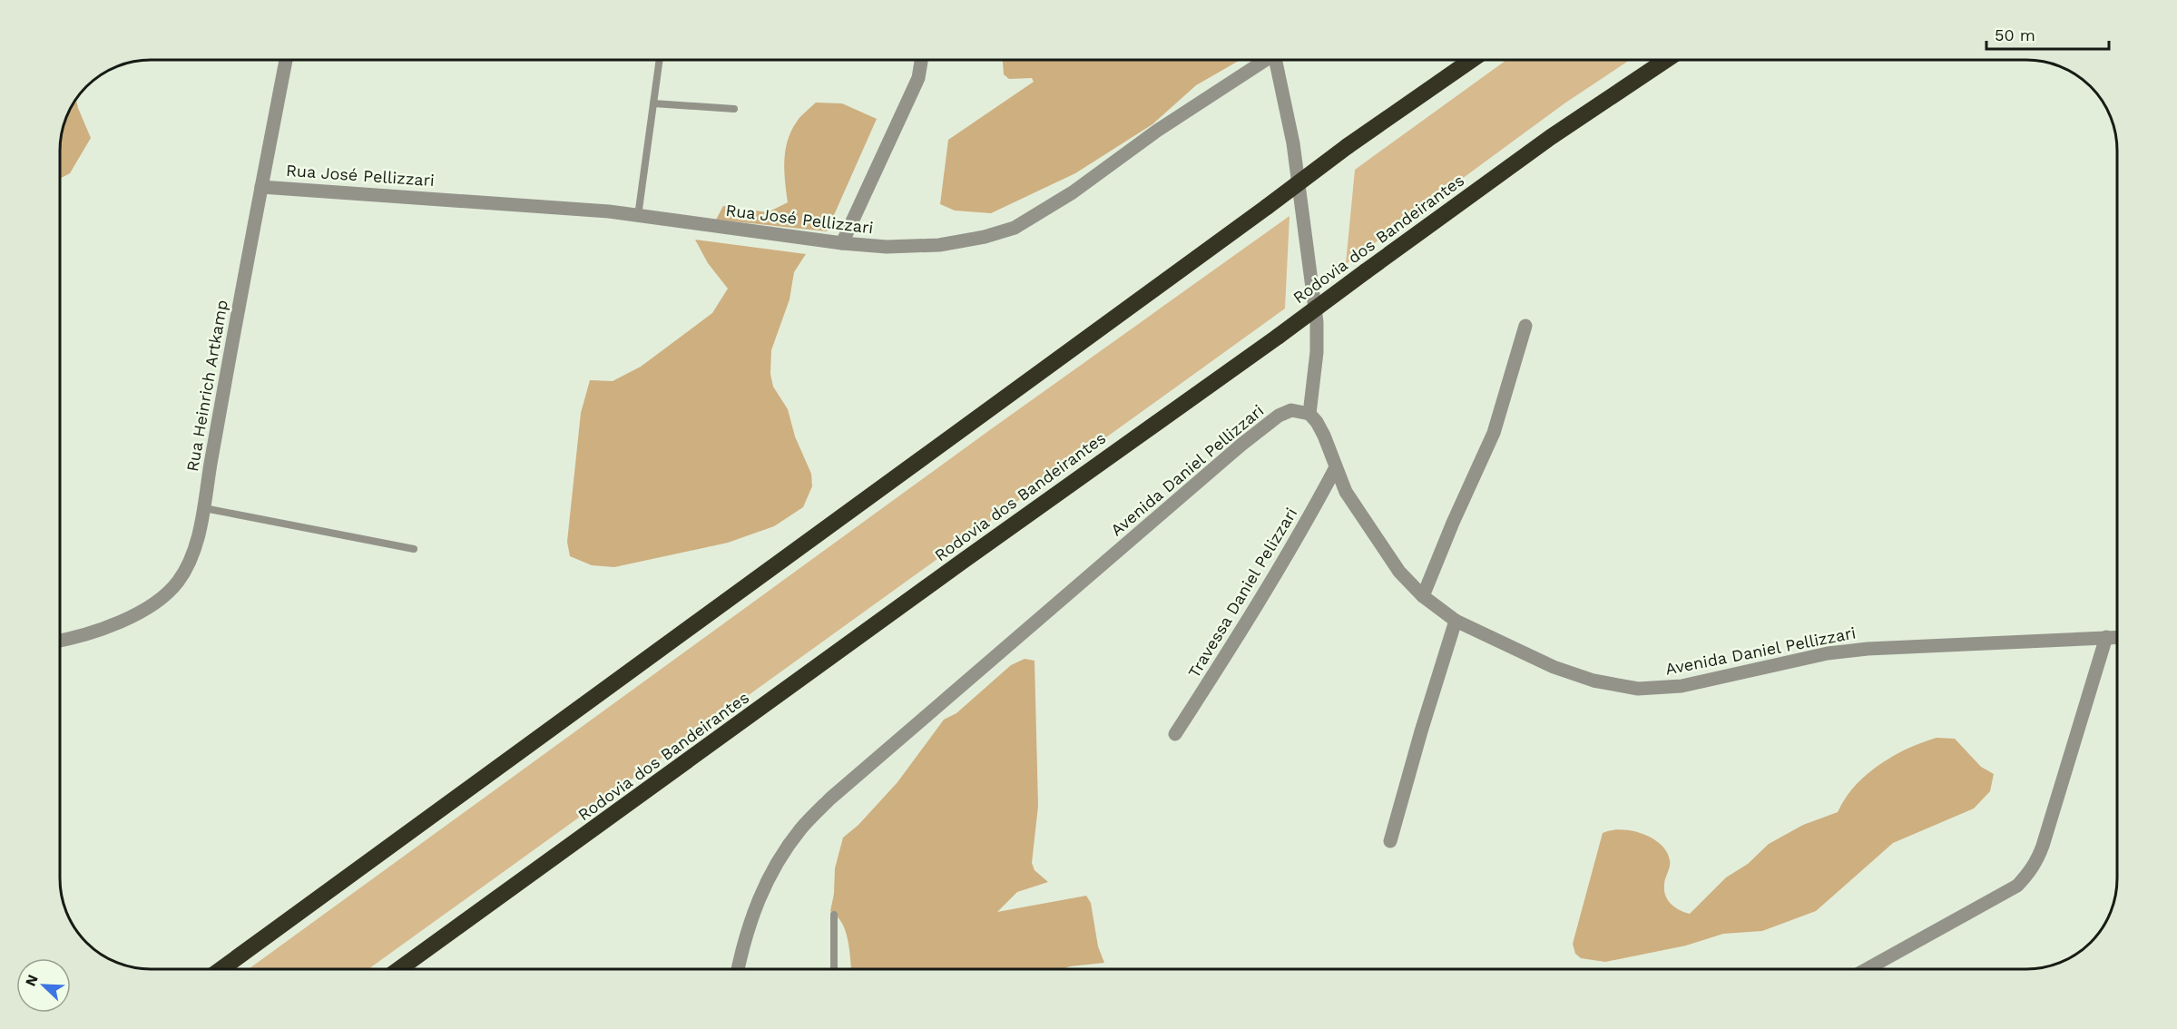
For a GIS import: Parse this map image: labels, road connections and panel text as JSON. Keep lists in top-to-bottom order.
{
  "streets": {
    "highway": ["Rodovia dos Bandeirantes"],
    "street": [
      "Rua José Pellizzari",
      "Rua Heinrich Artkamp",
      "Avenida Daniel Pellizzari",
      "Travessa Daniel Pelizzari"
    ]
  },
  "crossings": [
    ["Rua José Pellizzari", "Rua Heinrich Artkamp"],
    ["Avenida Daniel Pellizzari", "Travessa Daniel Pelizzari"]
  ],
  "scale_bar": "50 m",
  "north": "top left"
}
